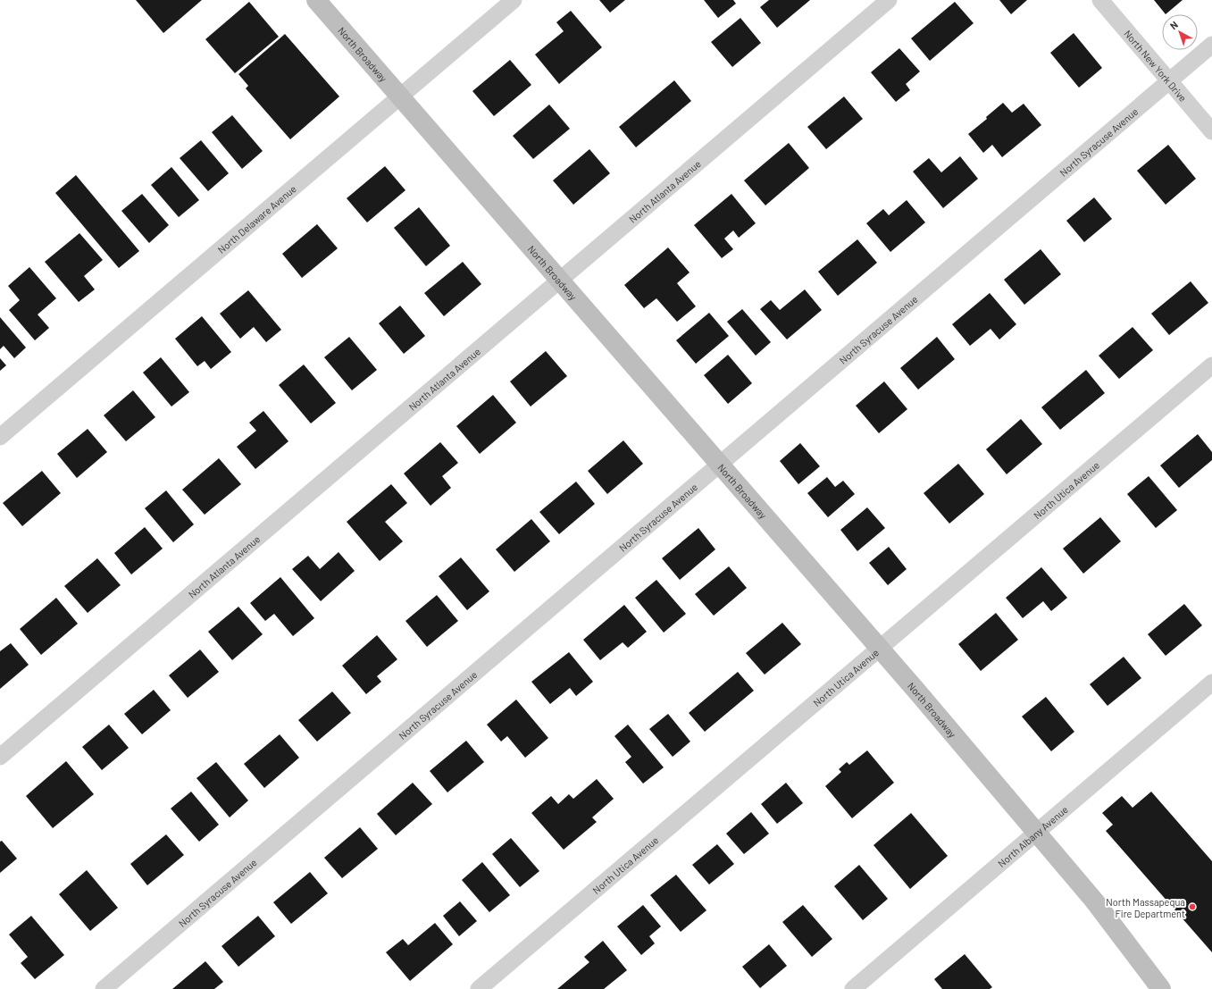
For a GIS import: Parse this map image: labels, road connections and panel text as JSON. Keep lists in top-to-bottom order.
{
  "streets": {
    "main road": ["North Broadway"],
    "street": [
      "North New York Drive",
      "North Syracuse Avenue",
      "North Atlanta Avenue",
      "North Delaware Avenue",
      "North Utica Avenue",
      "North Albany Avenue"
    ]
  },
  "crossings": [
    ["North Broadway", "North Syracuse Avenue"],
    ["North Broadway", "North Atlanta Avenue"],
    ["North Broadway", "North Delaware Avenue"],
    ["North Broadway", "North Utica Avenue"],
    ["North Broadway", "North Albany Avenue"],
    ["North New York Drive", "North Syracuse Avenue"]
  ],
  "places": ["North Massapequa Fire Department"],
  "north": "top left"
}
